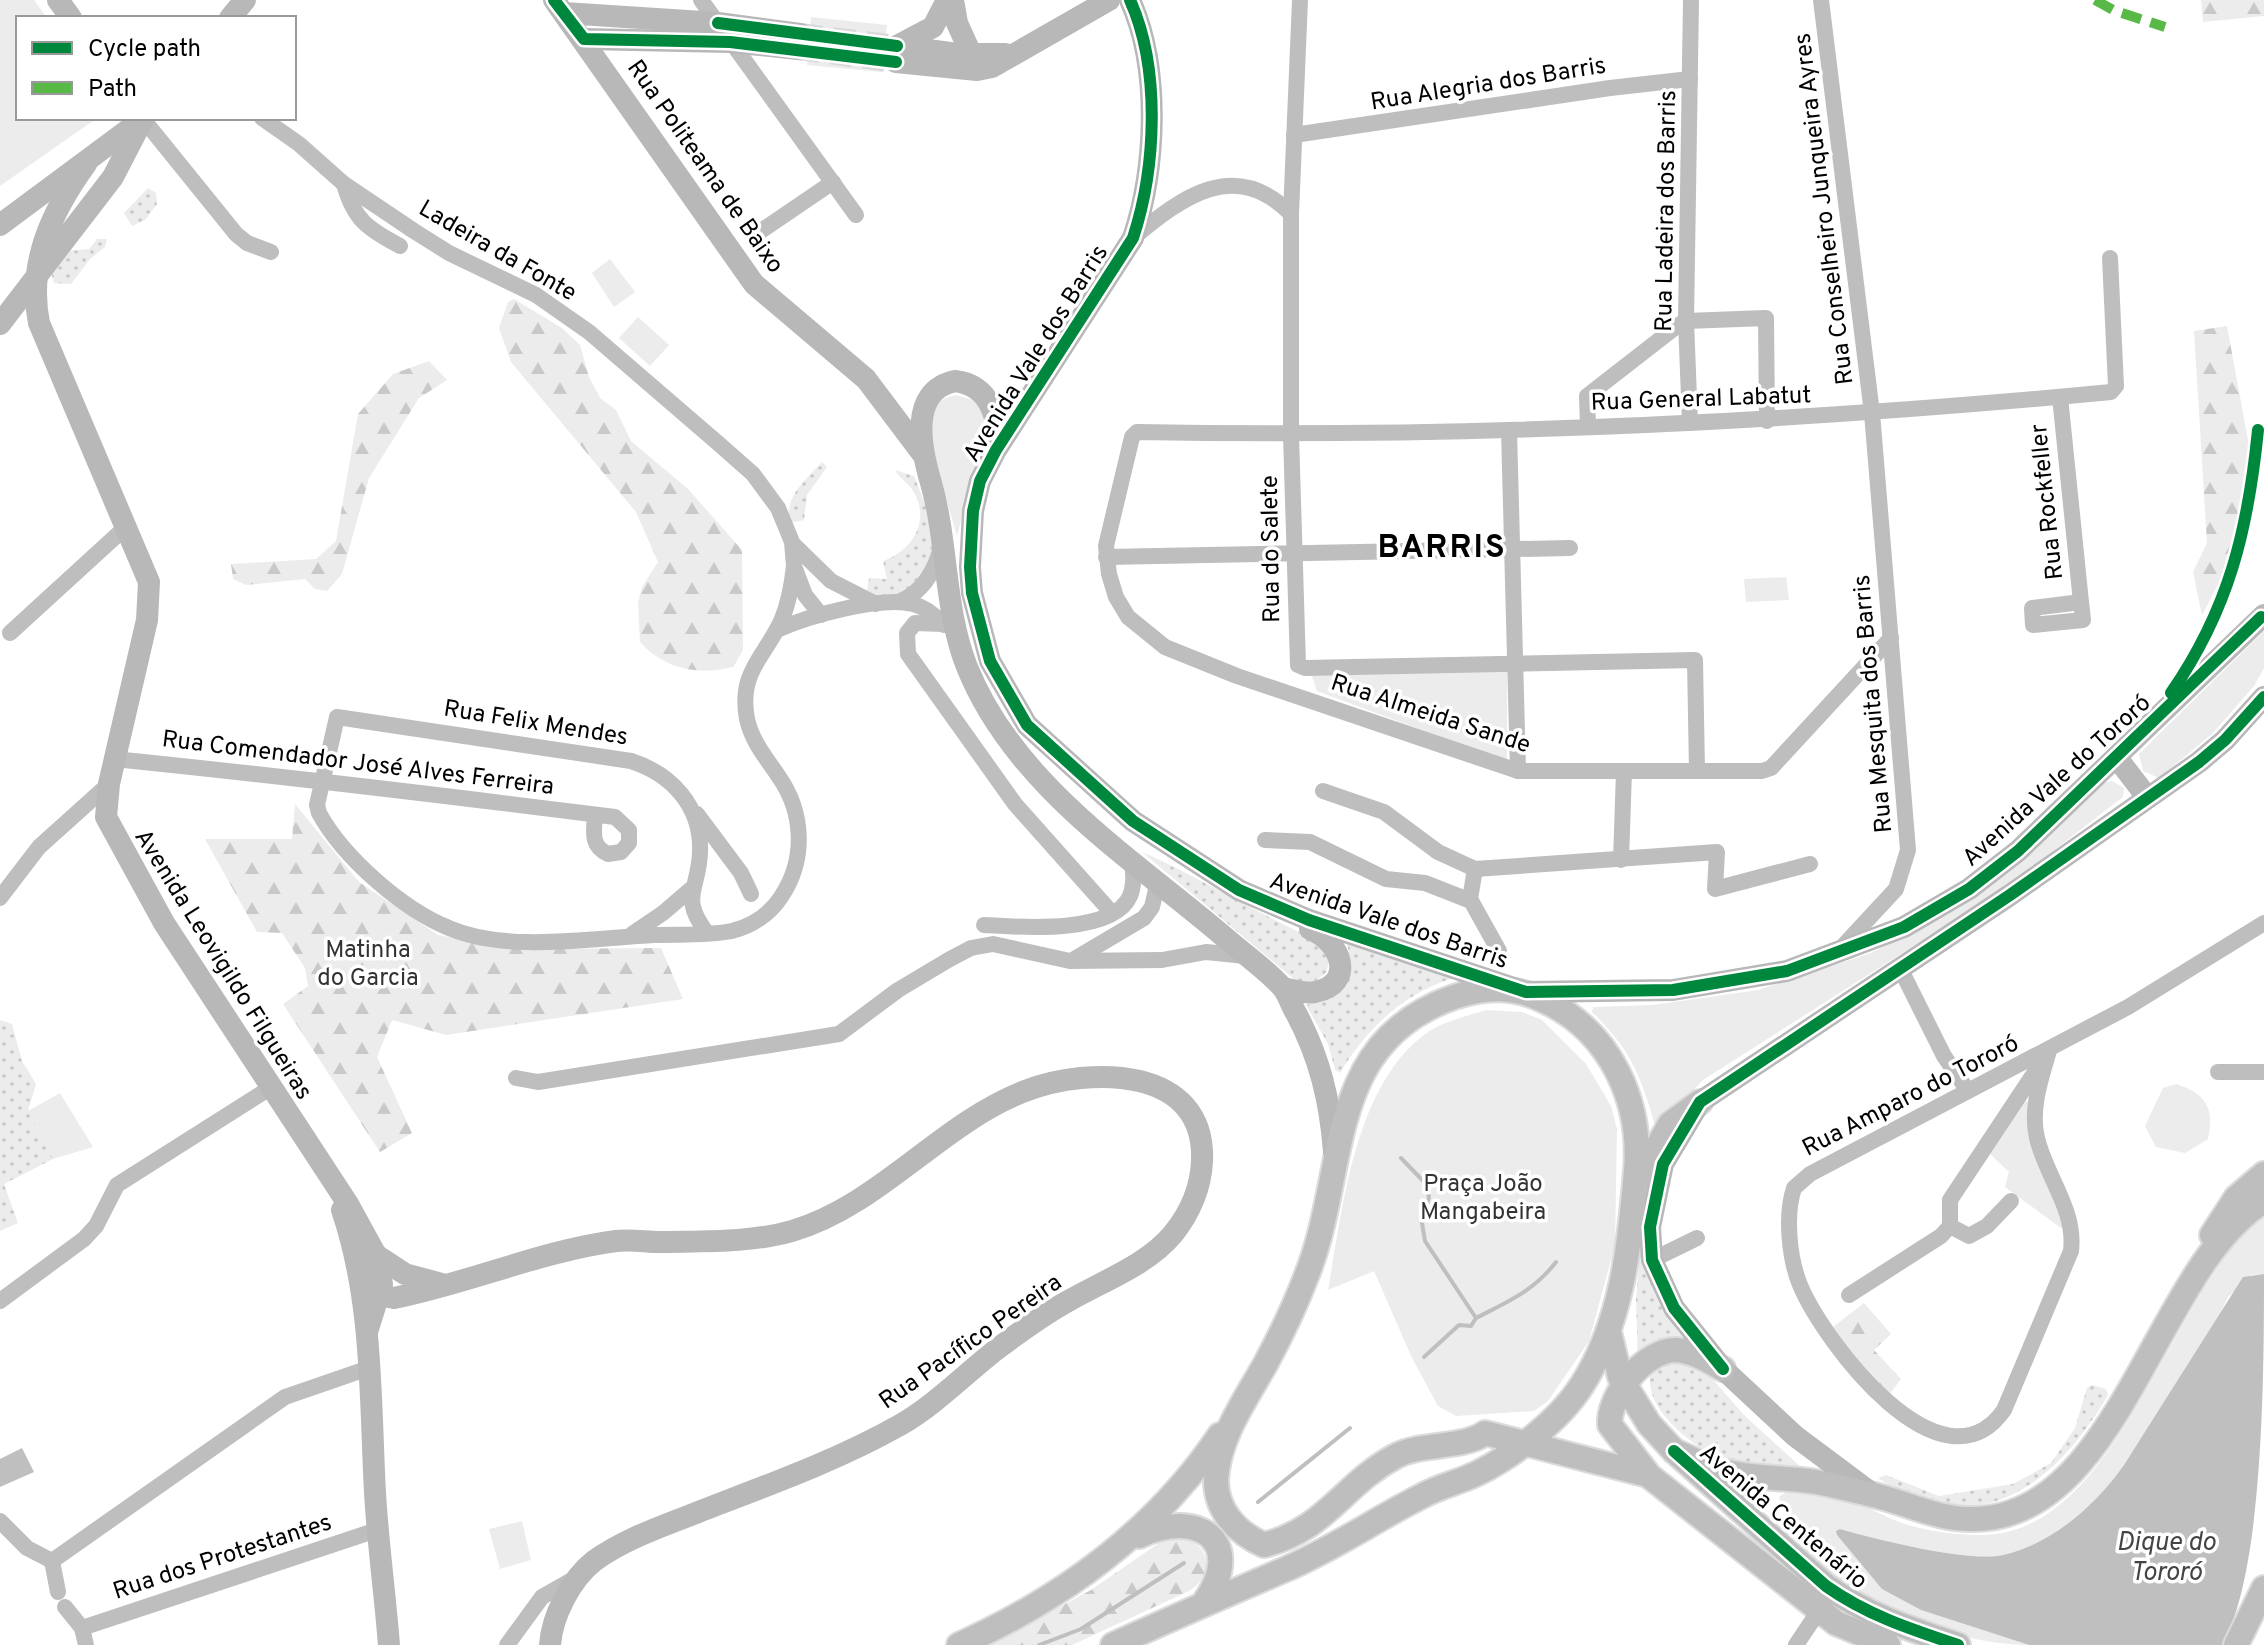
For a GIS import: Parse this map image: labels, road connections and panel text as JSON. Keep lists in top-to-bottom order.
{
  "streets": {
    "main road": ["Avenida Centenário"],
    "street": [
      "Rua Alegria dos Barris",
      "Rua Politeama de Baixo",
      "Rua Conselheiro Junqueira Ayres",
      "Rua Ladeira dos Barris",
      "Ladeira da Fonte",
      "Avenida Vale dos Barris",
      "Rua General Labatut",
      "Rua Rockfeller",
      "Rua do Salete",
      "Rua Mesquita dos Barris",
      "Rua Almeida Sande",
      "Rua Felix Mendes",
      "Rua Comendador José Alves Ferreira",
      "Avenida Vale do Tororó",
      "Avenida Leovigildo Filgueiras",
      "Rua Amparo do Tororó",
      "Rua Pacífico Pereira",
      "Rua dos Protestantes"
    ]
  },
  "crossings": [
    ["Rua Alegria dos Barris", "Rua Ladeira dos Barris"],
    ["Rua Politeama de Baixo", "Avenida Vale dos Barris"],
    ["Rua Conselheiro Junqueira Ayres", "Rua General Labatut"],
    ["Rua Conselheiro Junqueira Ayres", "Rua Mesquita dos Barris"],
    ["Rua Ladeira dos Barris", "Rua General Labatut"],
    ["Avenida Vale dos Barris", "Avenida Vale do Tororó"],
    ["Rua General Labatut", "Rua Rockfeller"],
    ["Rua General Labatut", "Rua do Salete"],
    ["Rua General Labatut", "Rua Mesquita dos Barris"],
    ["Rua General Labatut", "Rua Almeida Sande"],
    ["Rua Mesquita dos Barris", "Rua Almeida Sande"],
    ["Rua Mesquita dos Barris", "Avenida Vale do Tororó"],
    ["Rua Felix Mendes", "Rua Comendador José Alves Ferreira"],
    ["Rua Comendador José Alves Ferreira", "Avenida Leovigildo Filgueiras"],
    ["Avenida Leovigildo Filgueiras", "Rua Pacífico Pereira"],
    ["Avenida Leovigildo Filgueiras", "Rua dos Protestantes"]
  ],
  "districts": ["BARRIS"],
  "water": ["Dique do Tororó"],
  "parks": ["Matinha do Garcia", "Praça João Mangabeira"],
  "legend": ["Cycle path", "Path"]
}
